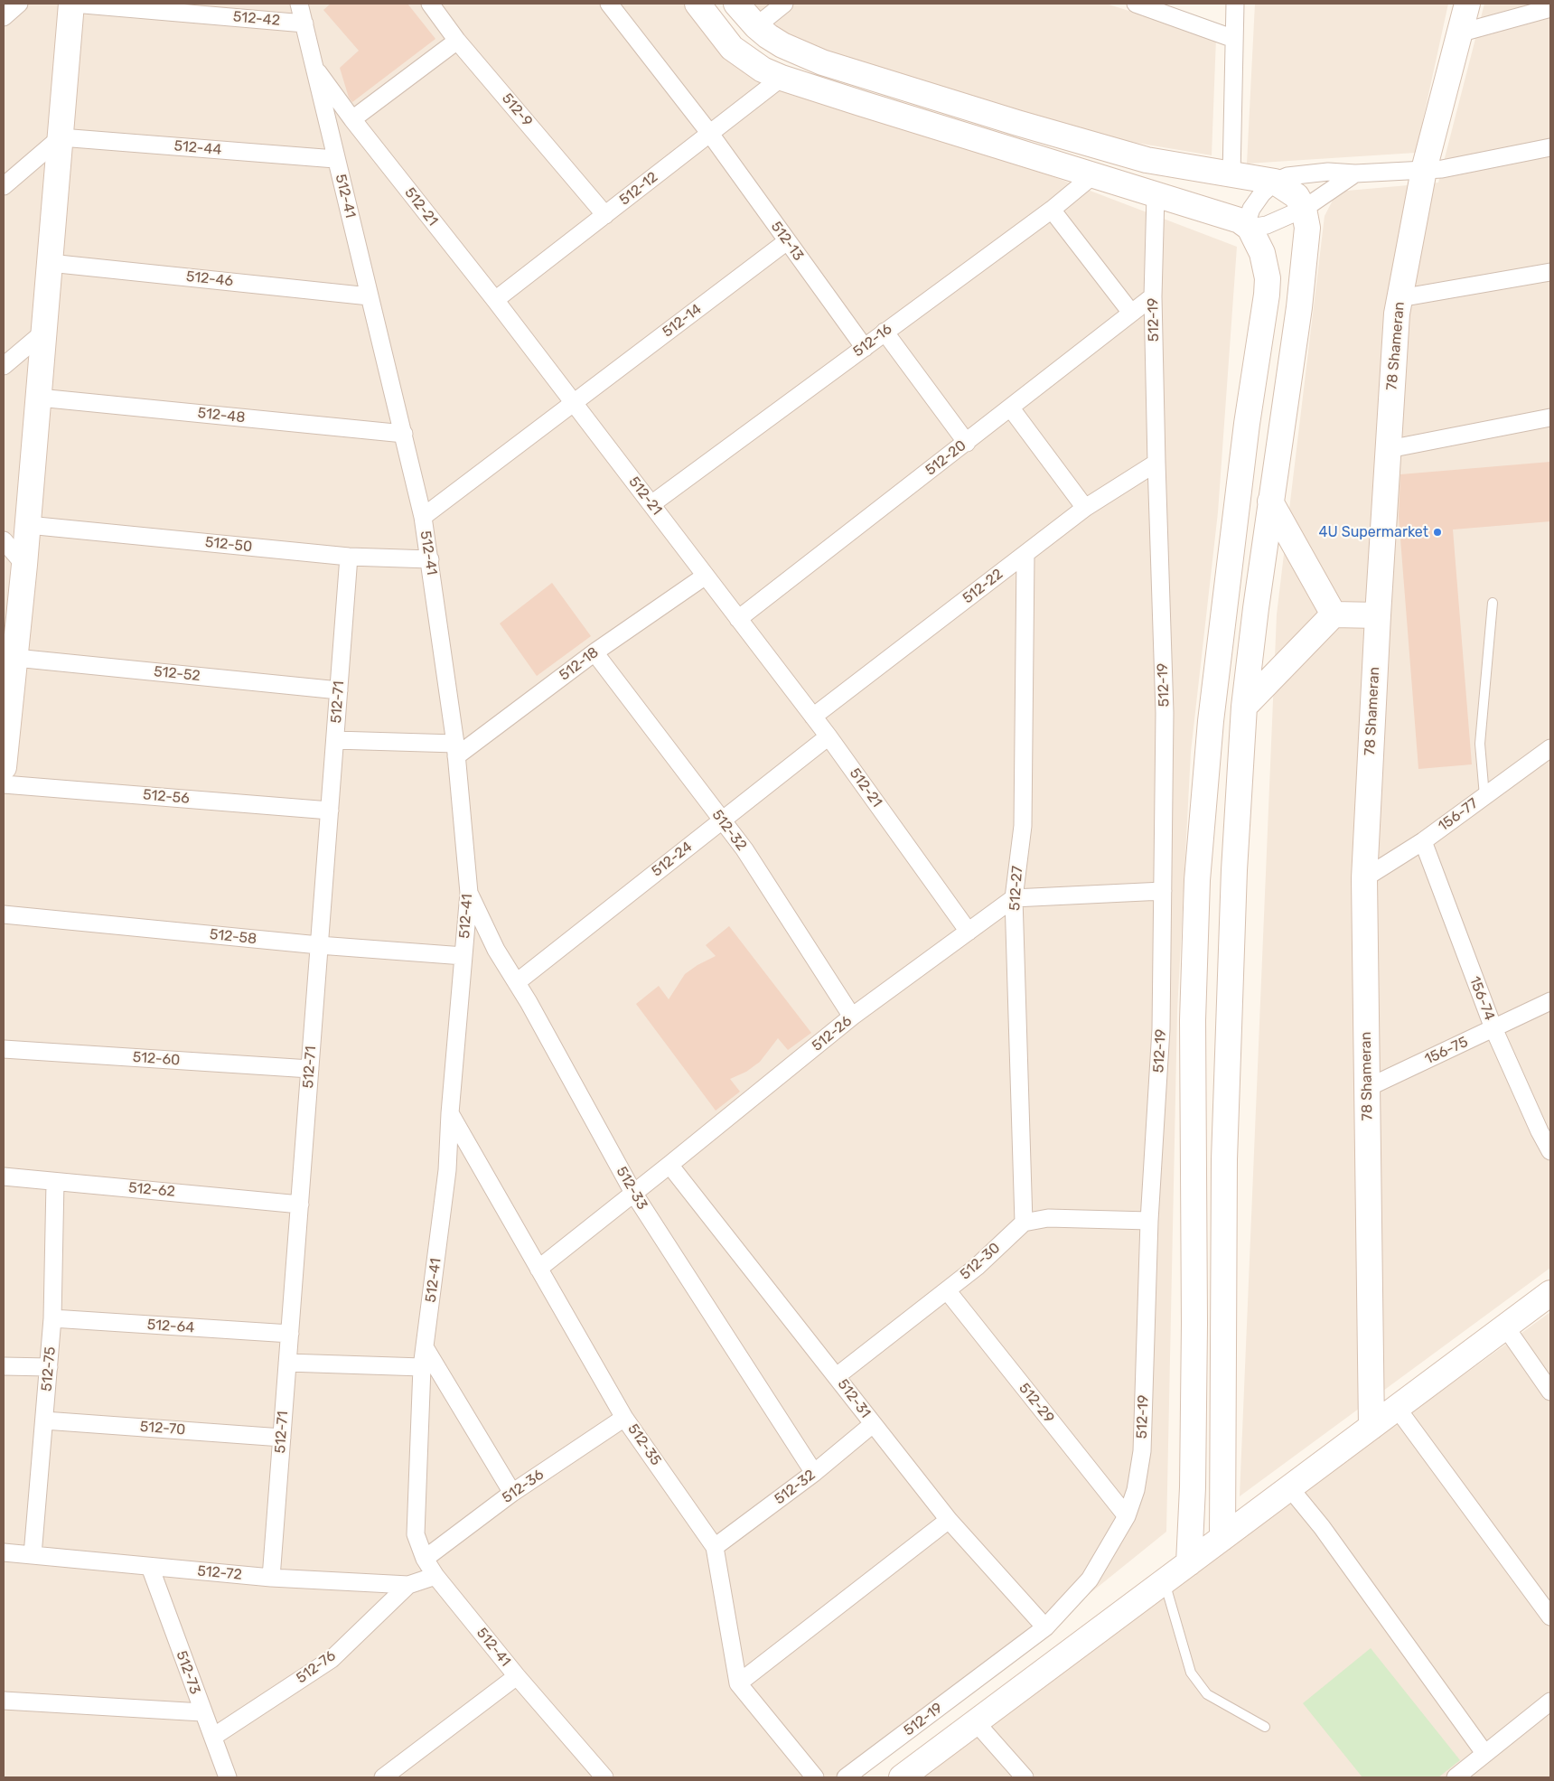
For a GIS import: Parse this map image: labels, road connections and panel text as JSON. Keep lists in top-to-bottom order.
{
  "streets": {
    "main road": ["78 Shameran"],
    "street": [
      "512-42",
      "512-9",
      "512-44",
      "512-12",
      "512-41",
      "512-21",
      "512-13",
      "512-46",
      "512-19",
      "512-14",
      "512-16",
      "512-48",
      "512-20",
      "512-50",
      "512-22",
      "512-18",
      "512-52",
      "512-71",
      "512-56",
      "156-77",
      "512-32",
      "512-24",
      "512-27",
      "512-58",
      "156-74",
      "512-26",
      "156-75",
      "512-60",
      "512-33",
      "512-62",
      "512-30",
      "512-64",
      "512-75",
      "512-31",
      "512-29",
      "512-70",
      "512-35",
      "512-36",
      "512-72",
      "512-76",
      "512-73"
    ]
  },
  "crossings": [
    ["512-42", "512-41"],
    ["512-9", "512-12"],
    ["512-44", "512-41"],
    ["512-12", "512-21"],
    ["512-12", "512-13"],
    ["512-41", "512-21"],
    ["512-41", "512-46"],
    ["512-41", "512-14"],
    ["512-41", "512-48"],
    ["512-41", "512-50"],
    ["512-41", "512-18"],
    ["512-41", "512-58"],
    ["512-41", "512-33"],
    ["512-41", "512-35"],
    ["512-41", "512-36"],
    ["512-41", "512-72"],
    ["512-21", "512-14"],
    ["512-21", "512-16"],
    ["512-21", "512-20"],
    ["512-21", "512-22"],
    ["512-21", "512-18"],
    ["512-21", "512-24"],
    ["512-21", "512-26"],
    ["512-13", "512-14"],
    ["512-13", "512-16"],
    ["512-19", "512-20"],
    ["512-19", "512-22"],
    ["512-19", "512-31"],
    ["512-19", "512-29"],
    ["78 Shameran", "156-77"],
    ["78 Shameran", "156-75"],
    ["512-50", "512-71"],
    ["512-22", "512-27"],
    ["512-18", "512-32"],
    ["512-52", "512-71"],
    ["512-71", "512-56"],
    ["512-71", "512-58"],
    ["512-71", "512-60"],
    ["512-71", "512-62"],
    ["512-71", "512-64"],
    ["512-71", "512-70"],
    ["512-71", "512-72"],
    ["156-77", "156-74"],
    ["512-32", "512-24"],
    ["512-32", "512-26"],
    ["512-32", "512-33"],
    ["512-32", "512-31"],
    ["512-32", "512-35"],
    ["512-24", "512-33"],
    ["512-27", "512-26"],
    ["512-27", "512-30"],
    ["156-74", "156-75"],
    ["512-26", "512-33"],
    ["512-26", "512-31"],
    ["512-26", "512-35"],
    ["512-62", "512-75"],
    ["512-30", "512-31"],
    ["512-30", "512-29"],
    ["512-64", "512-75"],
    ["512-75", "512-70"],
    ["512-75", "512-72"],
    ["512-35", "512-36"],
    ["512-72", "512-76"],
    ["512-72", "512-73"],
    ["512-76", "512-73"]
  ],
  "places": ["4U Supermarket"]
}
